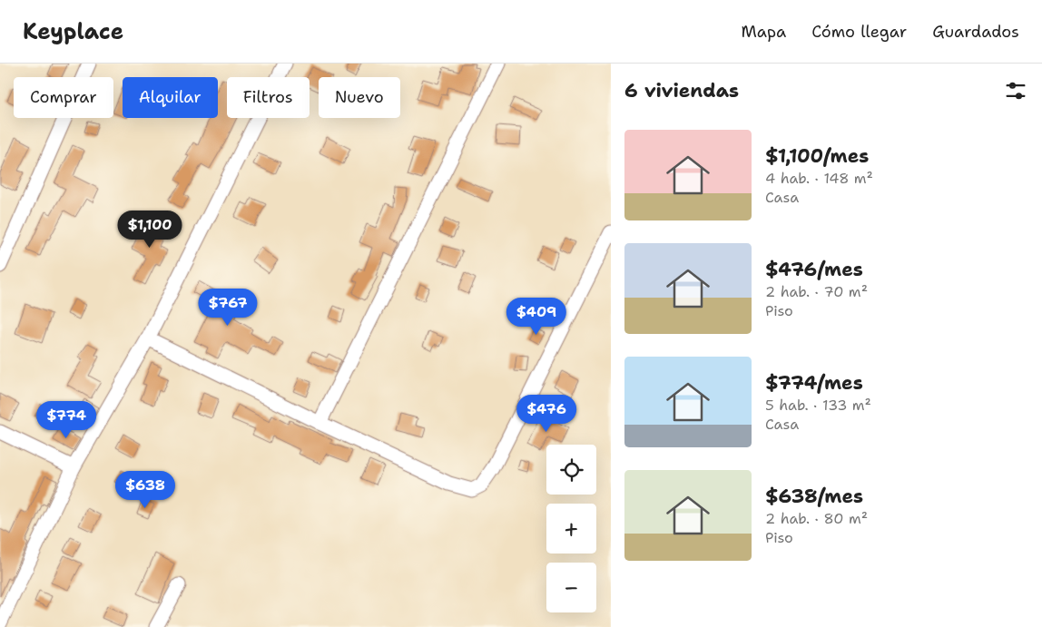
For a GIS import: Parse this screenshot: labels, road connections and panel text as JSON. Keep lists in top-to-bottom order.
{
  "page": {
    "header": "Keyplace",
    "nav": ["Mapa", "Cómo llegar", "Guardados"],
    "heading": "6 viviendas",
    "chip": [
      "Comprar",
      "Alquilar",
      "Filtros",
      "Nuevo"
    ],
    "list": [
      {
        "name": "$1,100/mes",
        "note": "4 hab. · 148 m² · Casa"
      },
      {
        "name": "$476/mes",
        "note": "2 hab. · 70 m² · Piso"
      },
      {
        "name": "$774/mes",
        "note": "5 hab. · 133 m² · Casa"
      },
      {
        "name": "$638/mes",
        "note": "2 hab. · 80 m² · Piso"
      }
    ],
    "price": [
      "$1,100",
      "$767",
      "$409",
      "$476",
      "$774",
      "$638"
    ],
    "map_buttons": ["+", "−"]
  }
}
